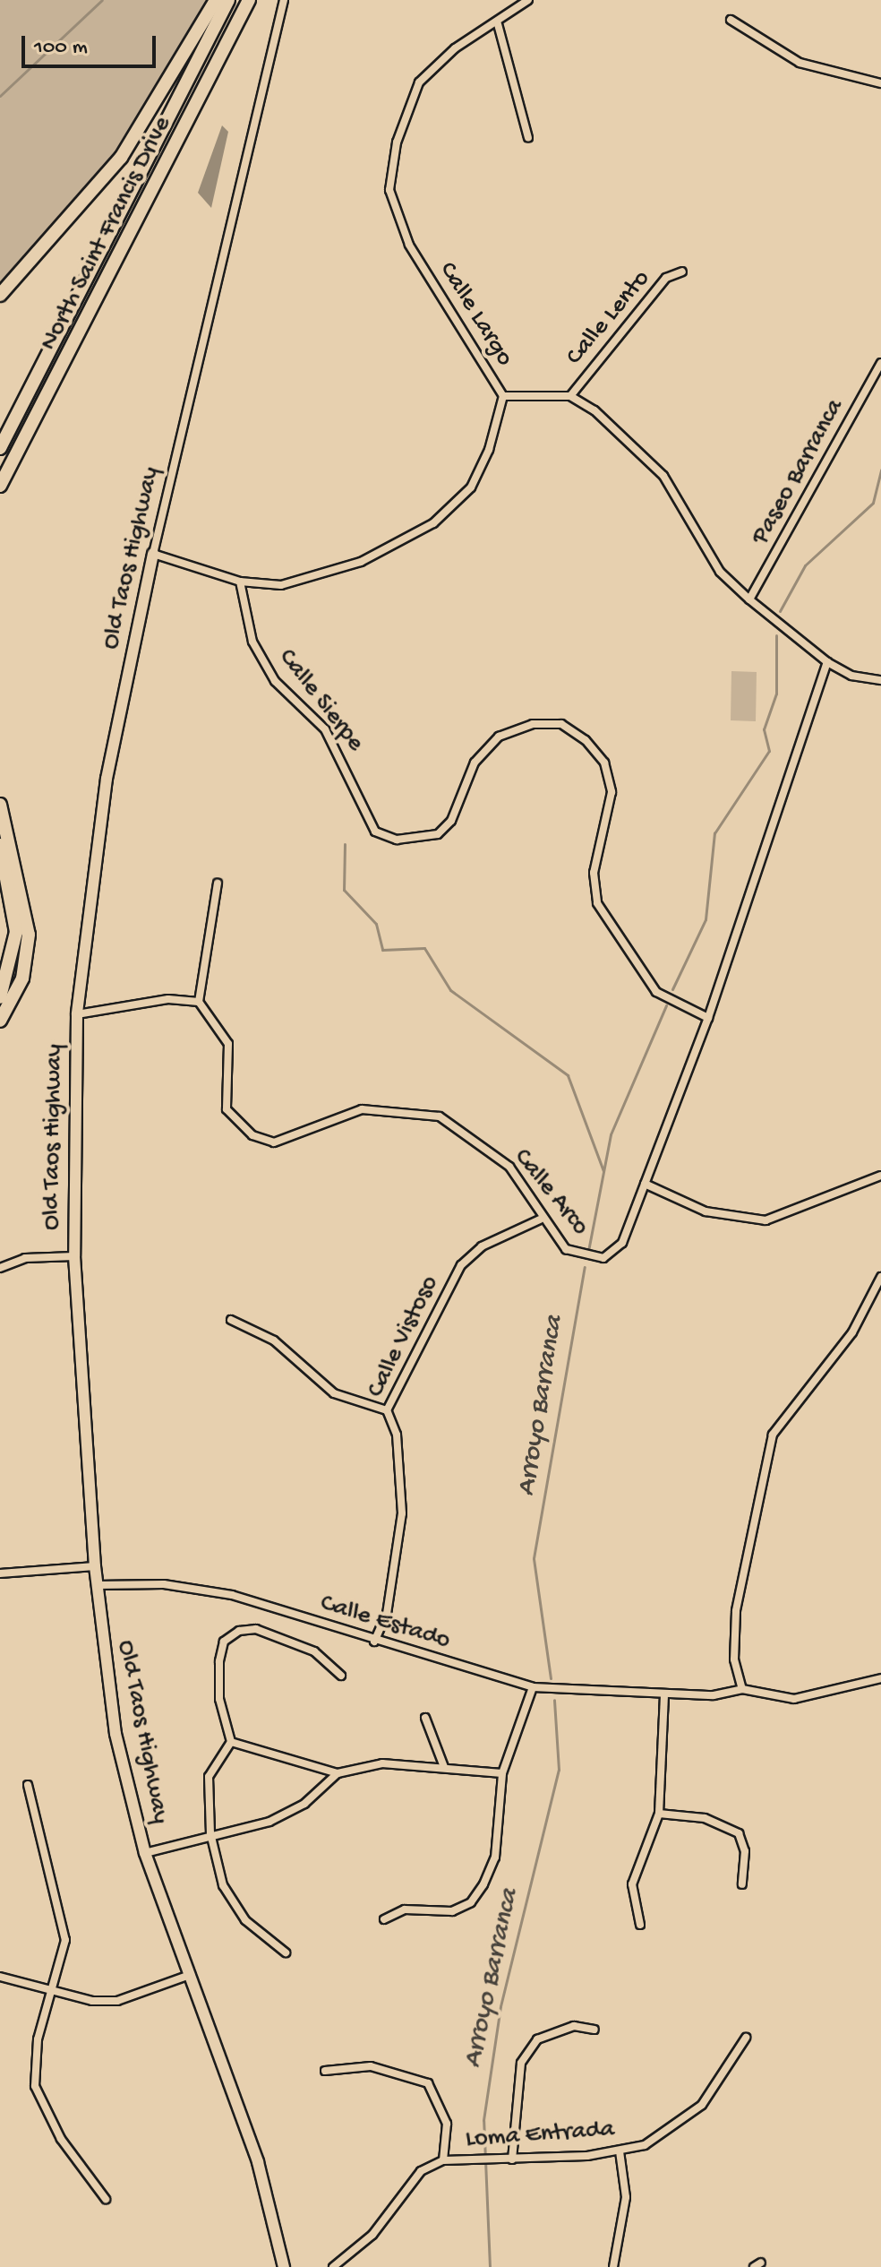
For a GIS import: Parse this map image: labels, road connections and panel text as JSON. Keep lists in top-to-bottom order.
{
  "streets": {
    "highway": ["North Saint Francis Drive"],
    "street": [
      "Calle Largo",
      "Calle Lento",
      "Paseo Barranca",
      "Old Taos Highway",
      "Calle Sierpe",
      "Calle Arco",
      "Calle Vistoso",
      "Calle Estado",
      "Loma Entrada"
    ]
  },
  "crossings": [
    ["Calle Largo", "Old Taos Highway"],
    ["Calle Largo", "Calle Sierpe"],
    ["Old Taos Highway", "Calle Estado"],
    ["Calle Sierpe", "Calle Arco"],
    ["Calle Arco", "Calle Vistoso"],
    ["Calle Vistoso", "Calle Estado"]
  ],
  "water": ["Arroyo Barranca"],
  "scale_bar": "100 m"
}
